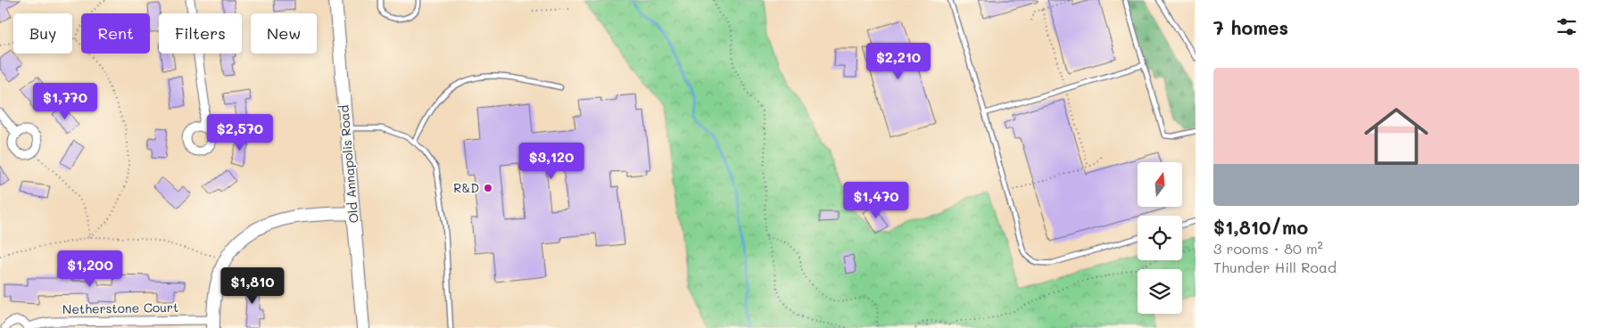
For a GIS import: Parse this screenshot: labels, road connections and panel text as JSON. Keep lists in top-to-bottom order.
{
  "streets": {
    "main road": ["Old Annapolis Road"],
    "street": ["Netherstone Court"]
  },
  "places": ["R&D"],
  "north": "top",
  "page": {
    "heading": "7 homes",
    "chip": [
      "Buy",
      "Rent",
      "Filters",
      "New"
    ],
    "price": [
      "$2,210",
      "$1,770",
      "$2,570",
      "$3,120",
      "$1,470",
      "$1,200",
      "$1,810"
    ],
    "list": [
      {
        "name": "$1,810/mo",
        "note": "3 rooms · 80 m² · Thunder Hill Road"
      }
    ]
  }
}
